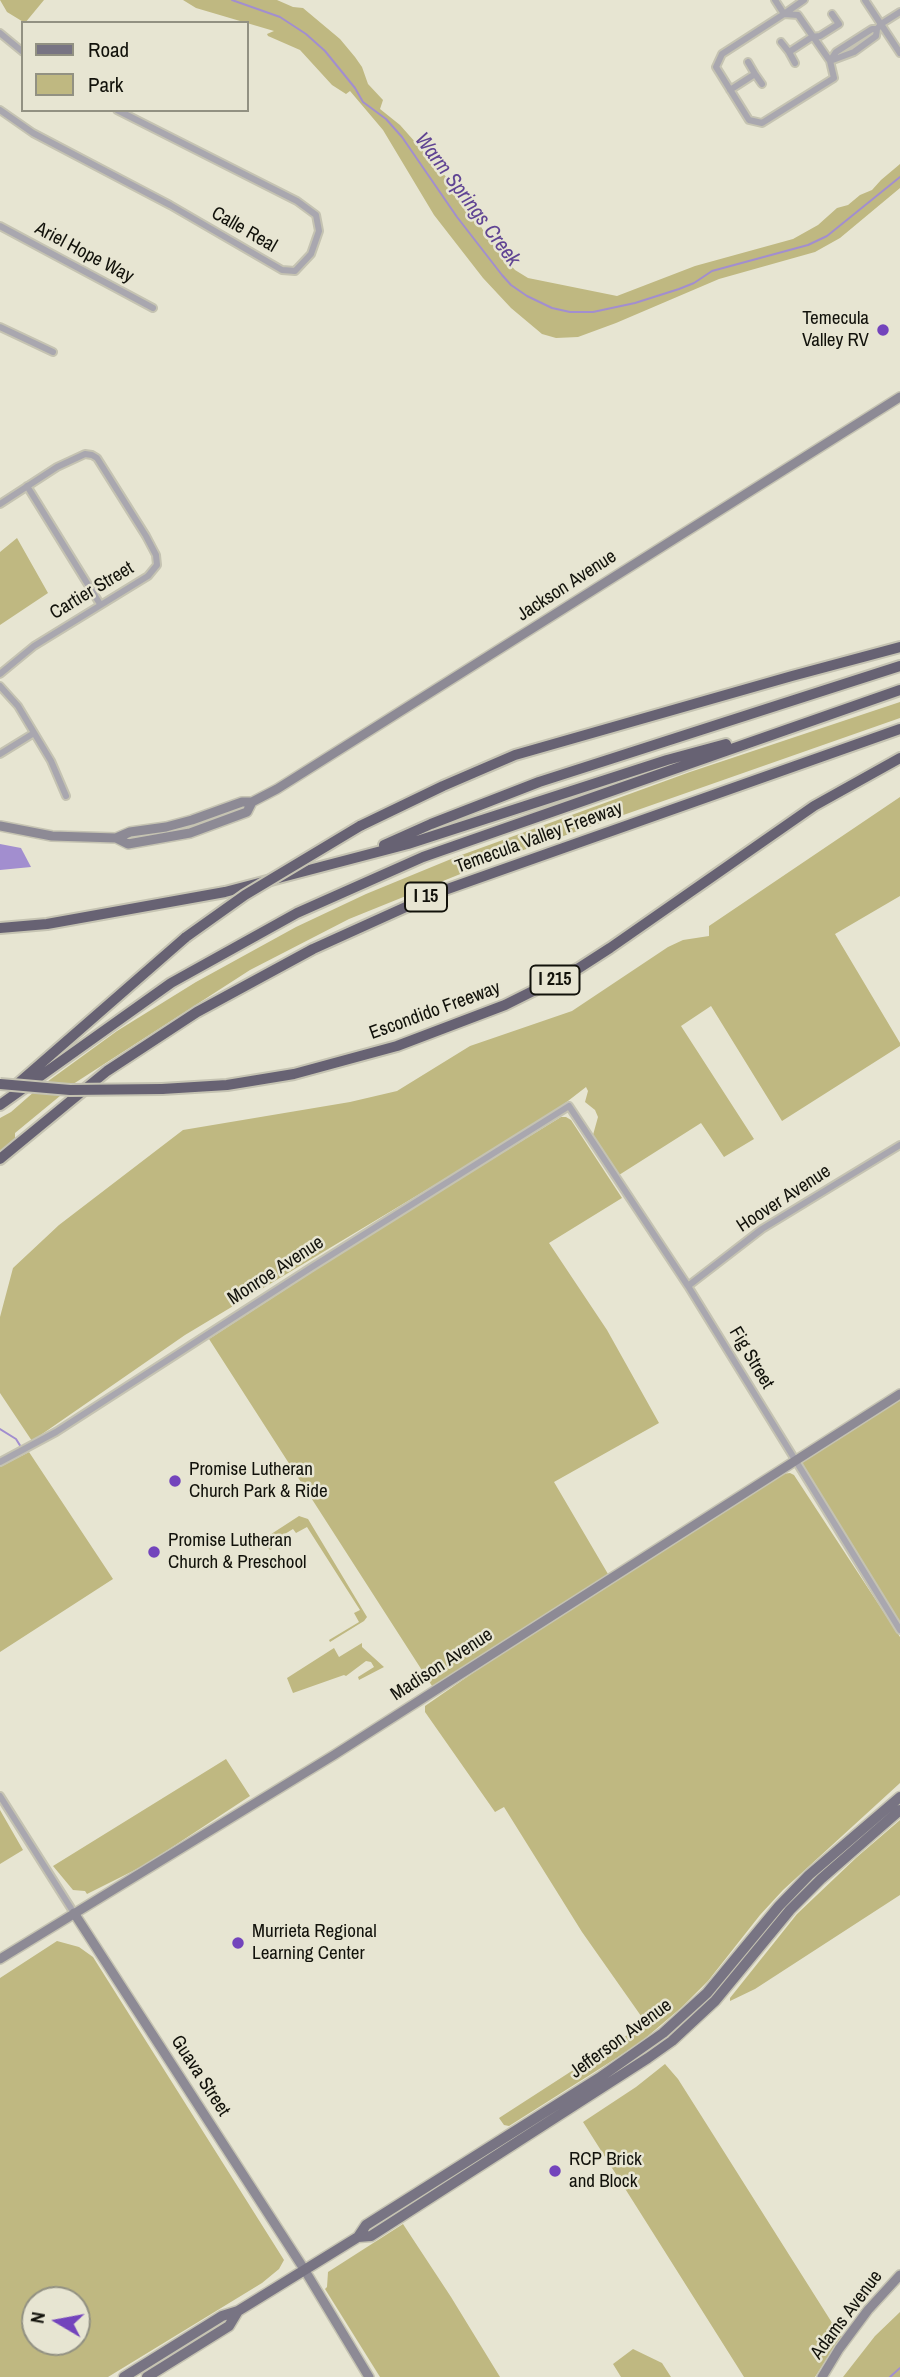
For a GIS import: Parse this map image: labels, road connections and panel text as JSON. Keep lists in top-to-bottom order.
{
  "streets": {
    "highway": [
      "Temecula Valley Freeway",
      "I 15",
      "I 215",
      "Escondido Freeway"
    ],
    "main road": ["Jefferson Avenue"],
    "street": [
      "Calle Real",
      "Ariel Hope Way",
      "Jackson Avenue",
      "Cartier Street",
      "Hoover Avenue",
      "Monroe Avenue",
      "Fig Street",
      "Madison Avenue",
      "Guava Street",
      "Adams Avenue"
    ]
  },
  "crossings": [
    ["Temecula Valley Freeway", "I 15"],
    ["Hoover Avenue", "Fig Street"],
    ["Monroe Avenue", "Fig Street"],
    ["Fig Street", "Madison Avenue"],
    ["Madison Avenue", "Guava Street"],
    ["Jefferson Avenue", "Guava Street"]
  ],
  "water": ["Warm Springs Creek"],
  "places": [
    "Temecula Valley RV",
    "Promise Lutheran Church Park & Ride",
    "Promise Lutheran Church & Preschool",
    "Murrieta Regional Learning Center",
    "RCP Brick and Block"
  ],
  "legend": ["Road", "Park"],
  "north": "left"
}
